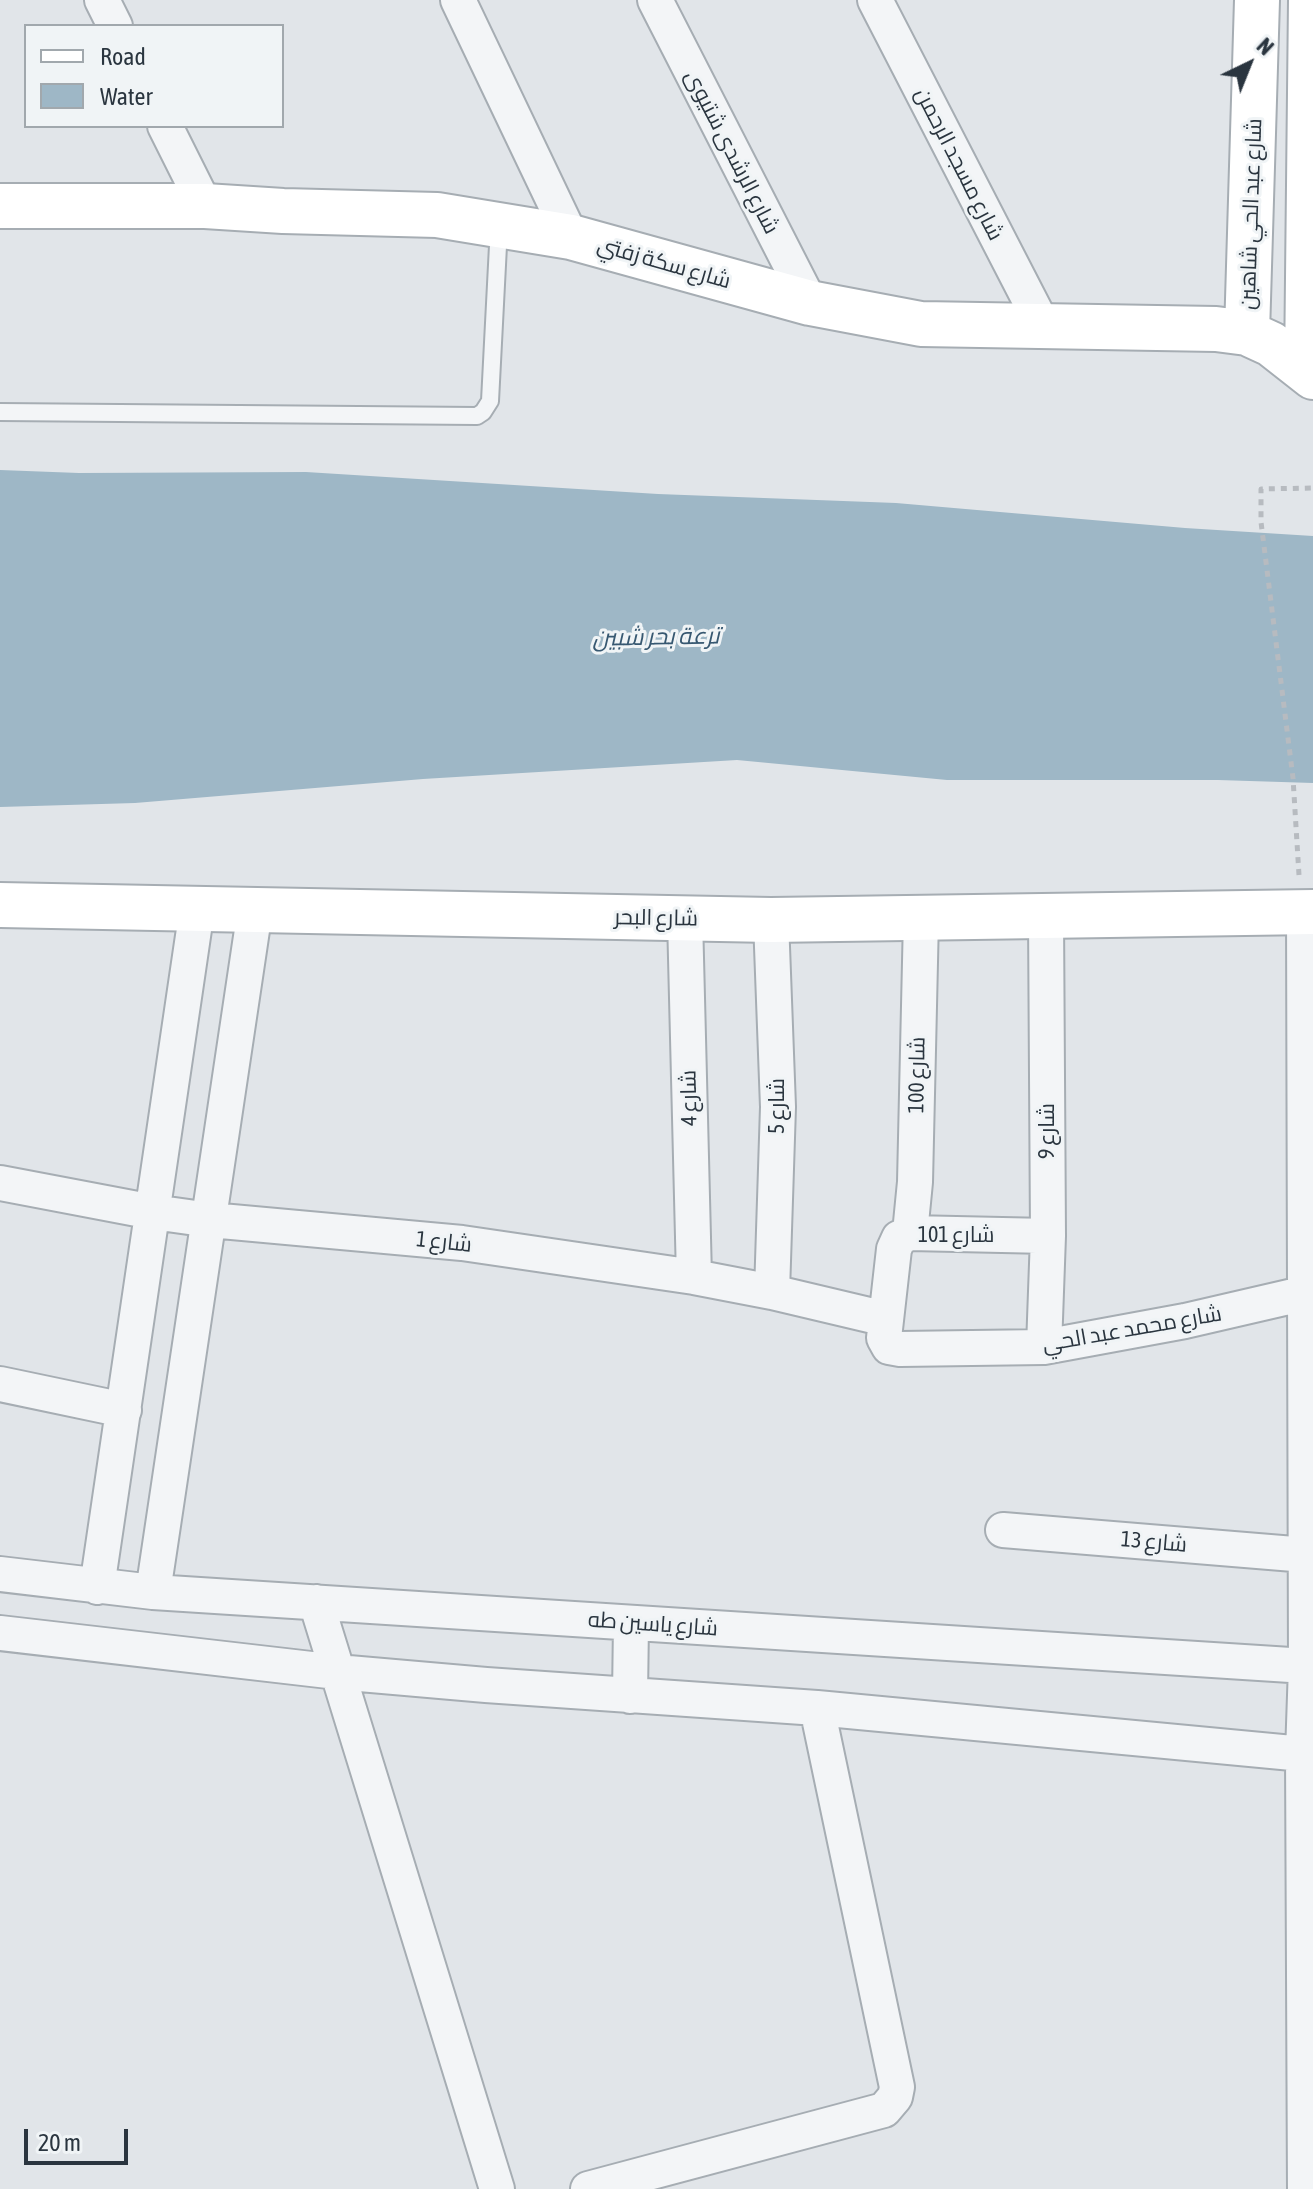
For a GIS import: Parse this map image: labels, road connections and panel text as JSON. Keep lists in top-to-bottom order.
{
  "streets": {
    "main road": ["شارع عبد الحي شاهين", "شارع سكة زفتي", "شارع البحر"],
    "street": [
      "شارع الرشدى شتيوى",
      "شارع مسجد الرحمن",
      "شارع 100",
      "شارع 4",
      "شارع 5",
      "شارع 9",
      "شارع 101",
      "شارع 1",
      "شارع محمد عبد الحي",
      "شارع 13",
      "شارع ياسين طه"
    ]
  },
  "crossings": [
    ["شارع الرشدى شتيوى", "شارع سكة زفتي"],
    ["شارع مسجد الرحمن", "شارع سكة زفتي"],
    ["شارع عبد الحي شاهين", "شارع سكة زفتي"],
    ["شارع البحر", "شارع 100"],
    ["شارع البحر", "شارع 4"],
    ["شارع البحر", "شارع 5"],
    ["شارع البحر", "شارع 9"],
    ["شارع 100", "شارع 101"],
    ["شارع 4", "شارع 1"],
    ["شارع 5", "شارع 1"],
    ["شارع 9", "شارع 101"],
    ["شارع 9", "شارع محمد عبد الحي"],
    ["شارع 101", "شارع 1"],
    ["شارع 101", "شارع محمد عبد الحي"],
    ["شارع 1", "شارع محمد عبد الحي"]
  ],
  "water": ["ترعة بحر شبين"],
  "legend": ["Road", "Water"],
  "scale_bar": "20 m",
  "north": "top right"
}
